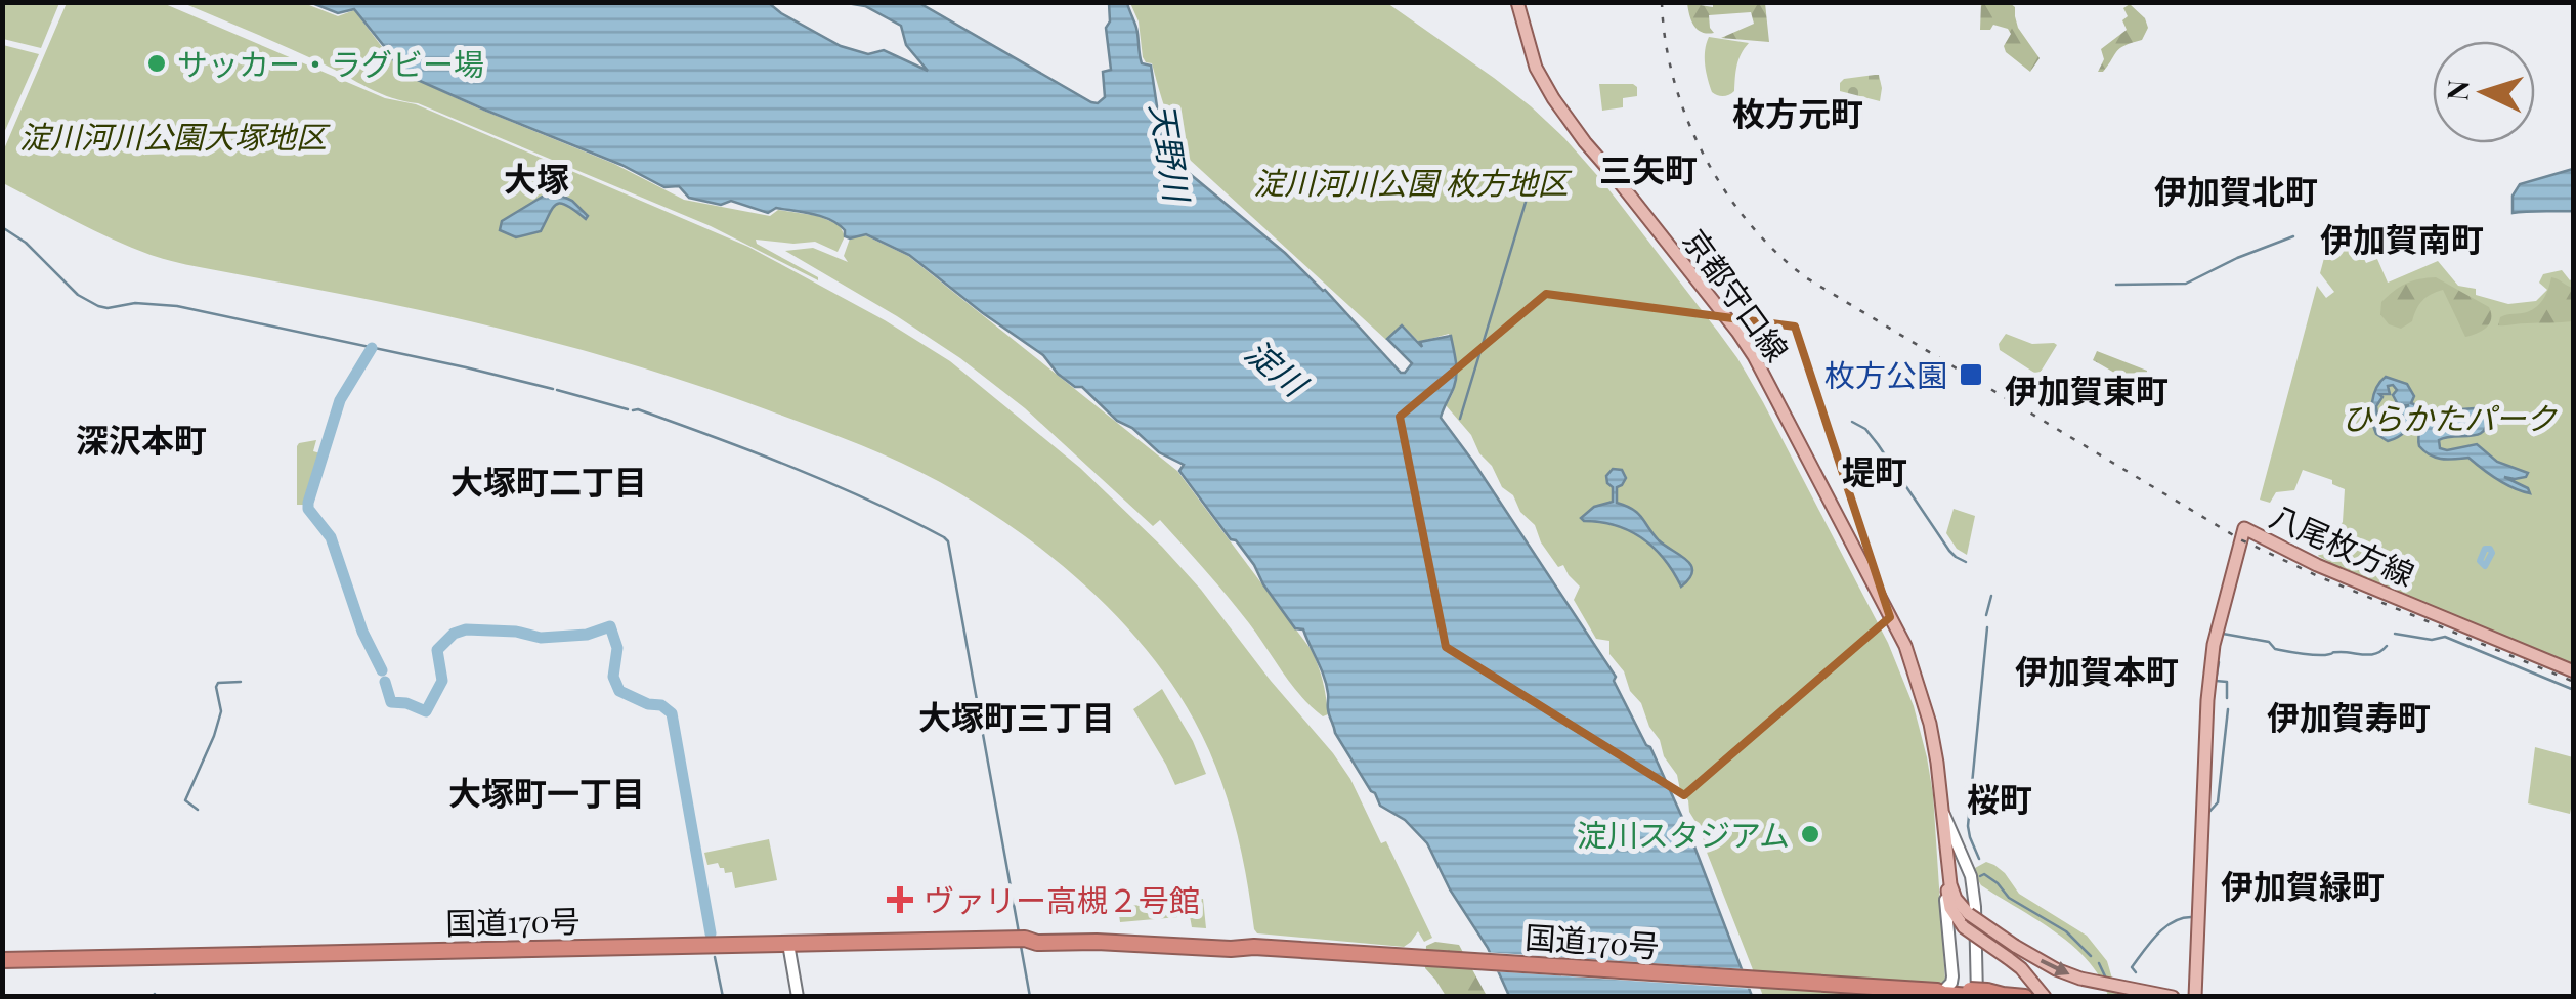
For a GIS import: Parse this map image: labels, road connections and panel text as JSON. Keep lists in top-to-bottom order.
{
  "streets": {
    "highway": ["国道170号"],
    "main road": ["京都守口線", "八尾枚方線"]
  },
  "districts": [
    "枚方元町",
    "三矢町",
    "大塚",
    "伊加賀北町",
    "伊加賀南町",
    "伊加賀東町",
    "深沢本町",
    "堤町",
    "大塚町二丁目",
    "伊加賀本町",
    "大塚町三丁目",
    "伊加賀寿町",
    "大塚町一丁目",
    "桜町",
    "伊加賀緑町"
  ],
  "water": ["天野川", "淀川"],
  "parks": ["淀川河川公園大塚地区", "淀川河川公園 枚方地区", "ひらかたパーク"],
  "places": {
    "other": ["サッカー・ラグビー場", "淀川スタジアム"],
    "transit": ["枚方公園"],
    "health": ["ヴァリー高槻２号館"]
  },
  "north": "left"
}
